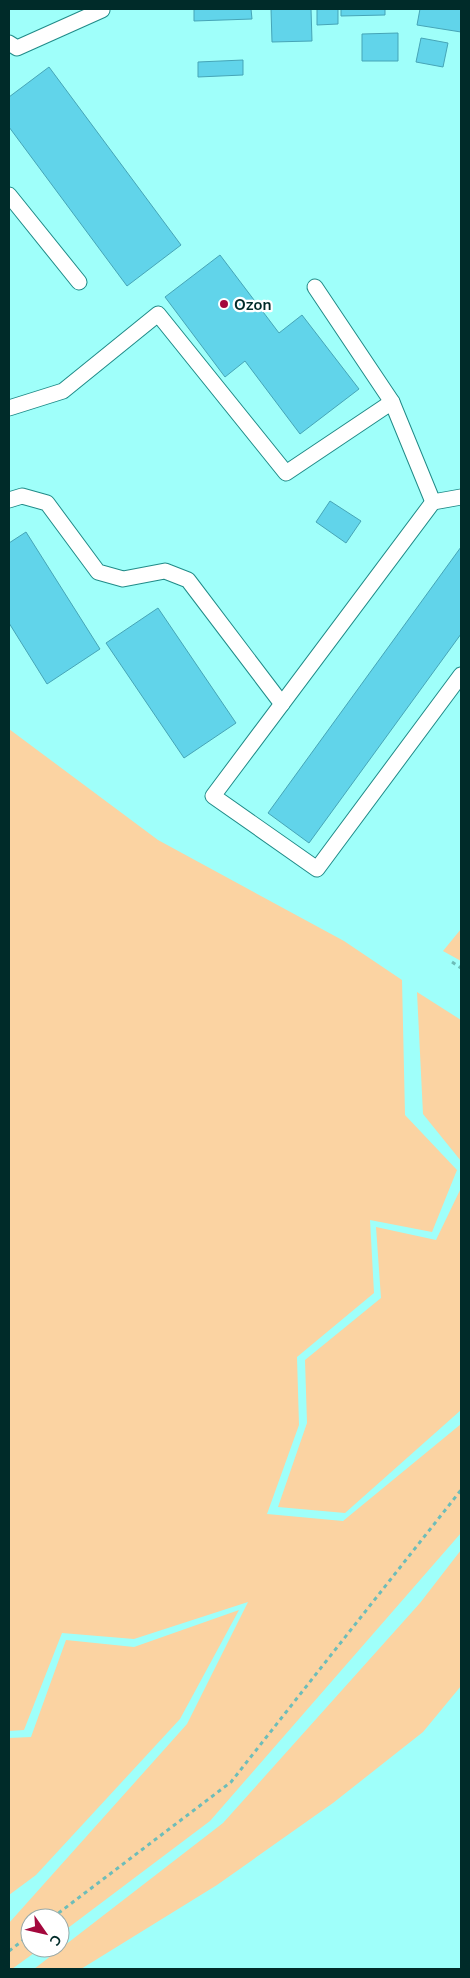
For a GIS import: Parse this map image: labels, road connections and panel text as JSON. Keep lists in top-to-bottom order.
{
  "places": ["Ozon"],
  "north": "bottom right"
}
